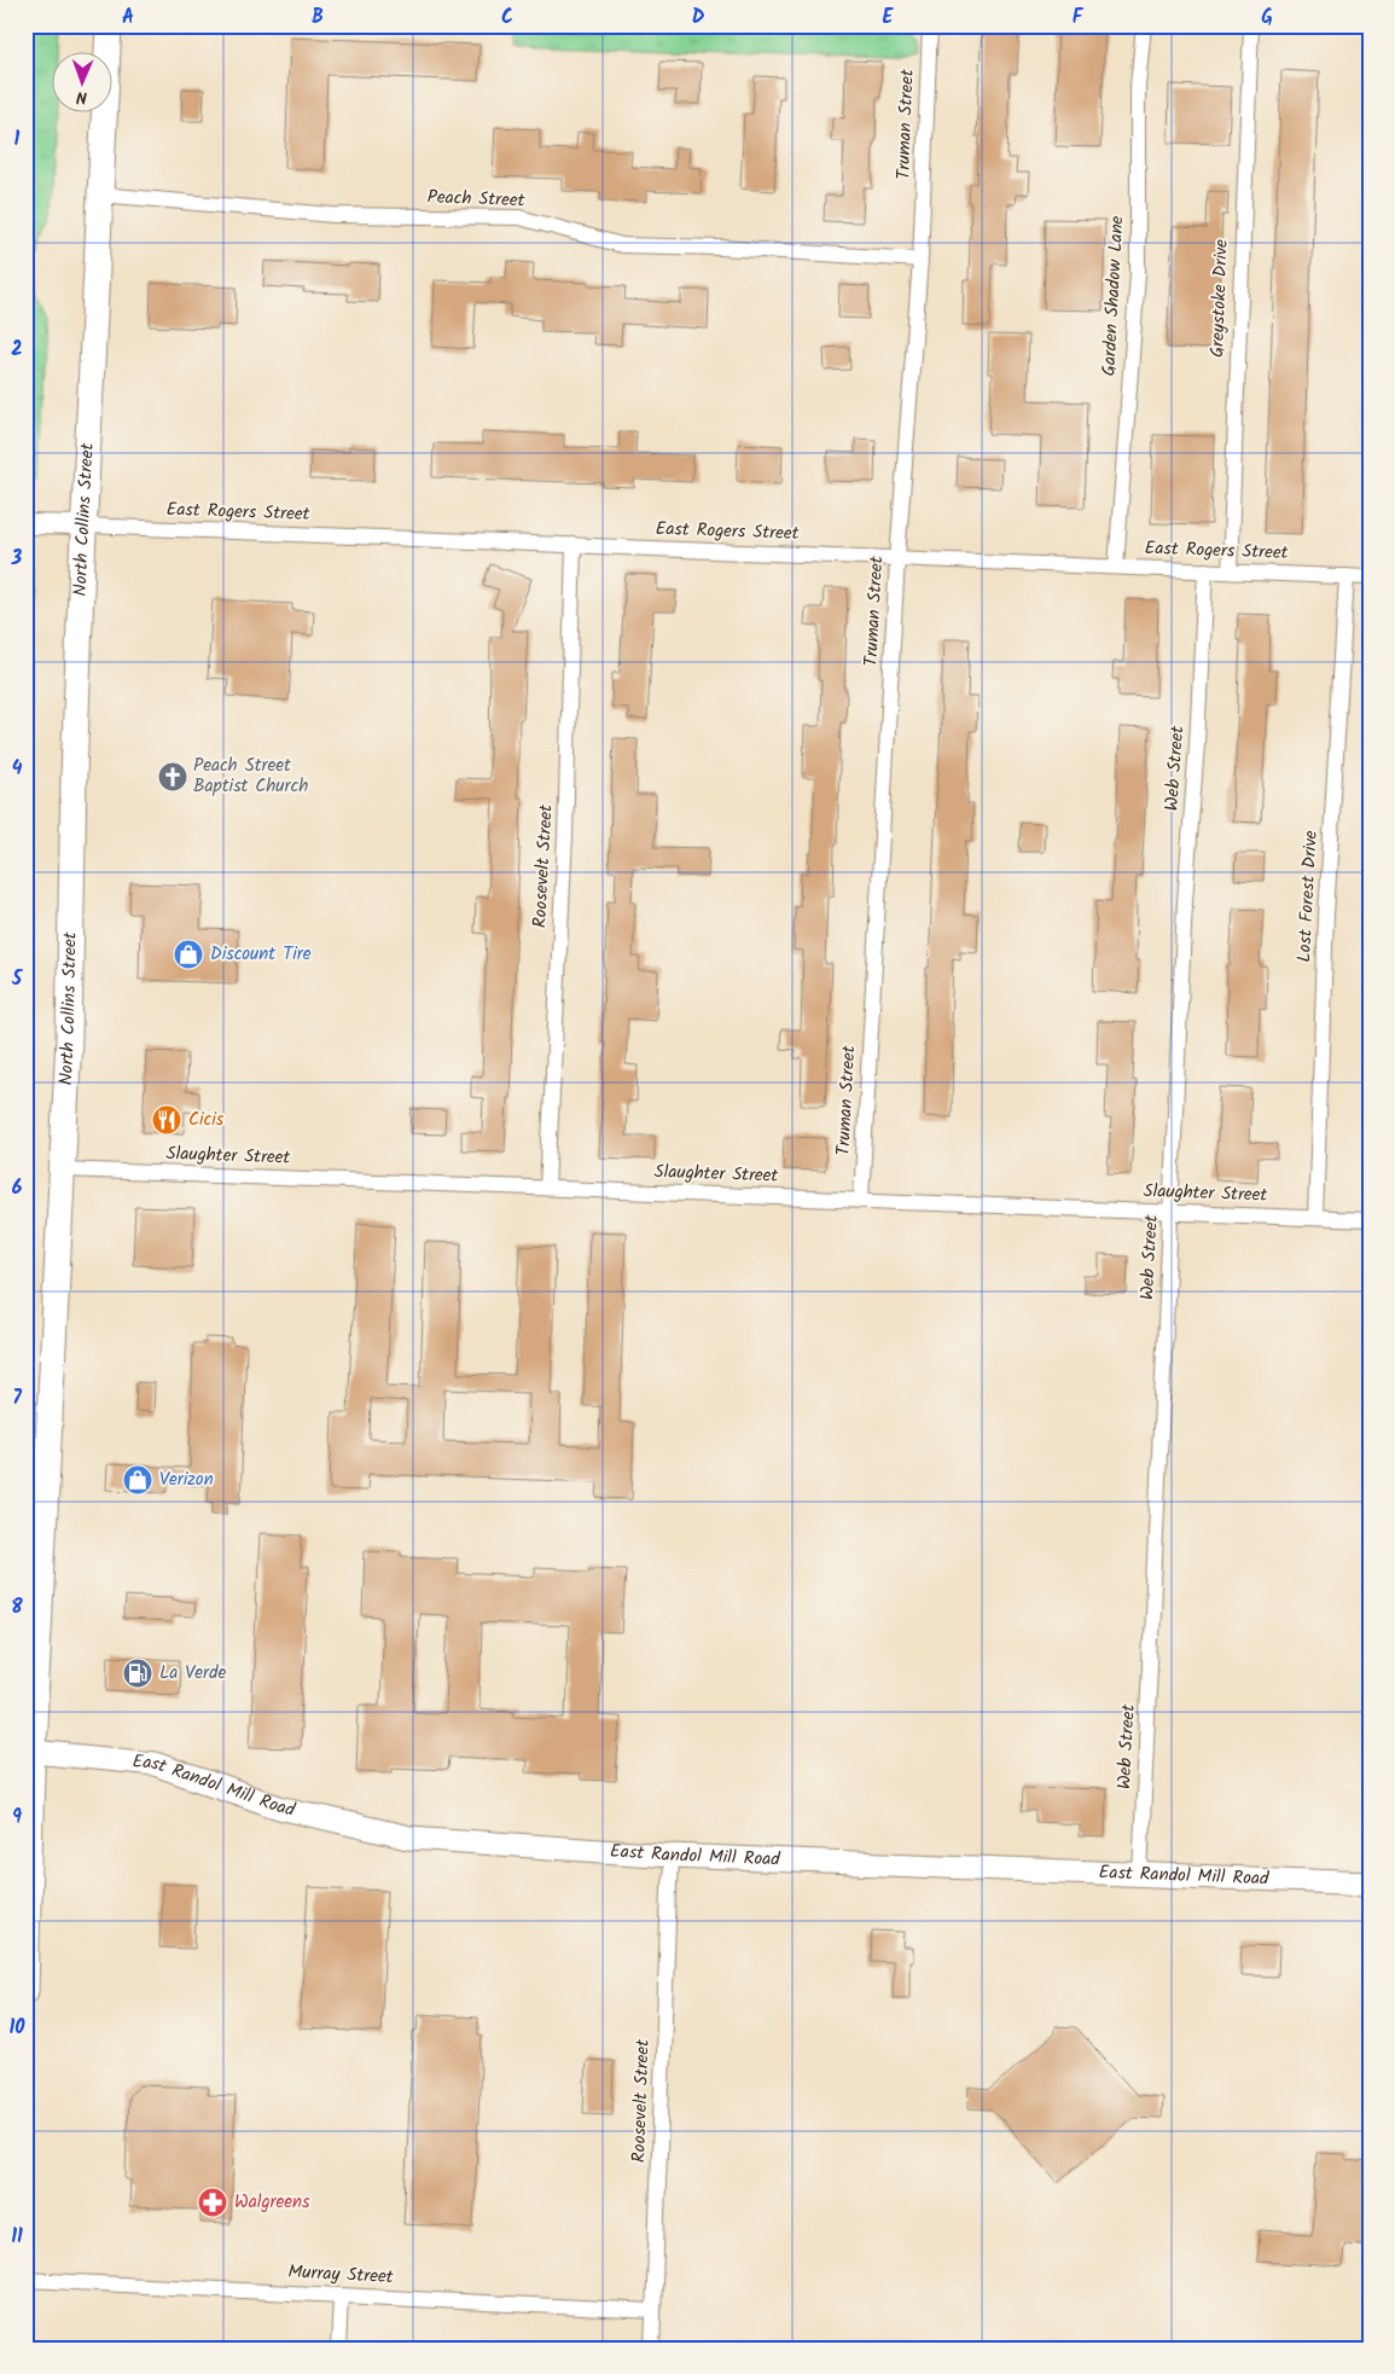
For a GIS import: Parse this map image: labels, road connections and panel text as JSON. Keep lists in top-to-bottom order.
{
  "streets": {
    "main road": ["North Collins Street", "East Randol Mill Road"],
    "street": [
      "Truman Street",
      "Peach Street",
      "Garden Shadow Lane",
      "Greystoke Drive",
      "East Rogers Street",
      "Web Street",
      "Roosevelt Street",
      "Lost Forest Drive",
      "Slaughter Street",
      "Murray Street"
    ]
  },
  "crossings": [
    ["Truman Street", "Peach Street"],
    ["Truman Street", "East Rogers Street"],
    ["Truman Street", "Slaughter Street"],
    ["Peach Street", "North Collins Street"],
    ["Garden Shadow Lane", "East Rogers Street"],
    ["Greystoke Drive", "East Rogers Street"],
    ["East Rogers Street", "North Collins Street"],
    ["East Rogers Street", "Web Street"],
    ["East Rogers Street", "Roosevelt Street"],
    ["East Rogers Street", "Lost Forest Drive"],
    ["North Collins Street", "Slaughter Street"],
    ["North Collins Street", "East Randol Mill Road"],
    ["Web Street", "Slaughter Street"],
    ["Web Street", "East Randol Mill Road"],
    ["Roosevelt Street", "Slaughter Street"],
    ["Roosevelt Street", "East Randol Mill Road"],
    ["Roosevelt Street", "Murray Street"],
    ["Lost Forest Drive", "Slaughter Street"]
  ],
  "places": {
    "church": ["Peach Street Baptist Church"],
    "shop": ["Discount Tire", "Verizon"],
    "restaurant": ["Cicis"],
    "fuel station": ["La Verde"],
    "pharmacy": ["Walgreens"]
  },
  "north": "bottom",
  "grid": {
    "columns": [
      "A",
      "B",
      "C",
      "D",
      "E",
      "F",
      "G"
    ],
    "rows": [
      "1",
      "2",
      "3",
      "4",
      "5",
      "6",
      "7",
      "8",
      "9",
      "10",
      "11"
    ]
  }
}
